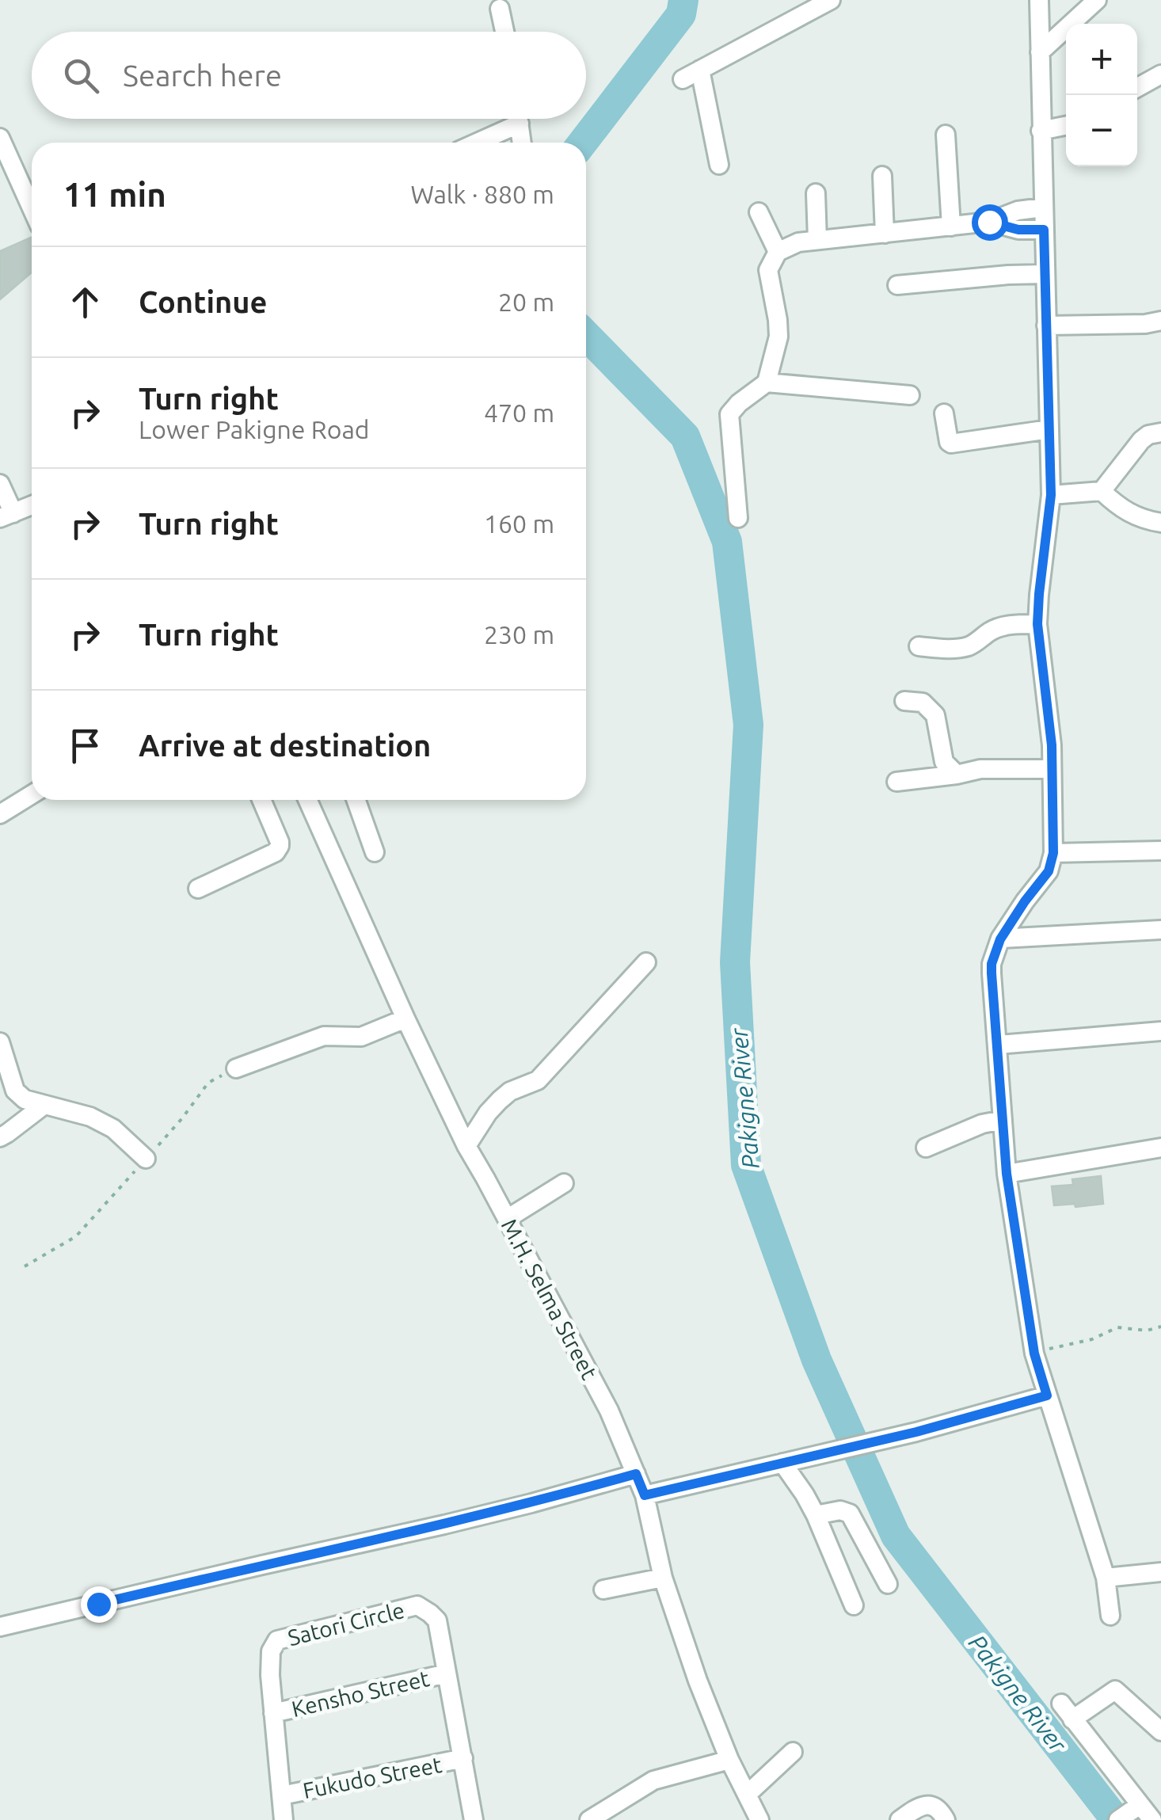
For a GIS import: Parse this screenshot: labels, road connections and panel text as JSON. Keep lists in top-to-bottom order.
{
  "streets": {
    "street": [
      "M.H. Selma Street",
      "Satori Circle",
      "Kensho Street",
      "Fukudo Street"
    ]
  },
  "crossings": [
    ["Satori Circle", "Kensho Street"],
    ["Satori Circle", "Fukudo Street"]
  ],
  "water": ["Pakigne River"],
  "page": {
    "map_buttons": ["+", "−"],
    "search": "Search here",
    "heading": ["11 min", "Walk · 880 m"],
    "list": [
      ["Continue", "20 m"],
      ["Turn right", "Lower Pakigne Road", "470 m"],
      ["Turn right", "160 m"],
      ["Turn right", "230 m"],
      "Arrive at destination"
    ]
  }
}
